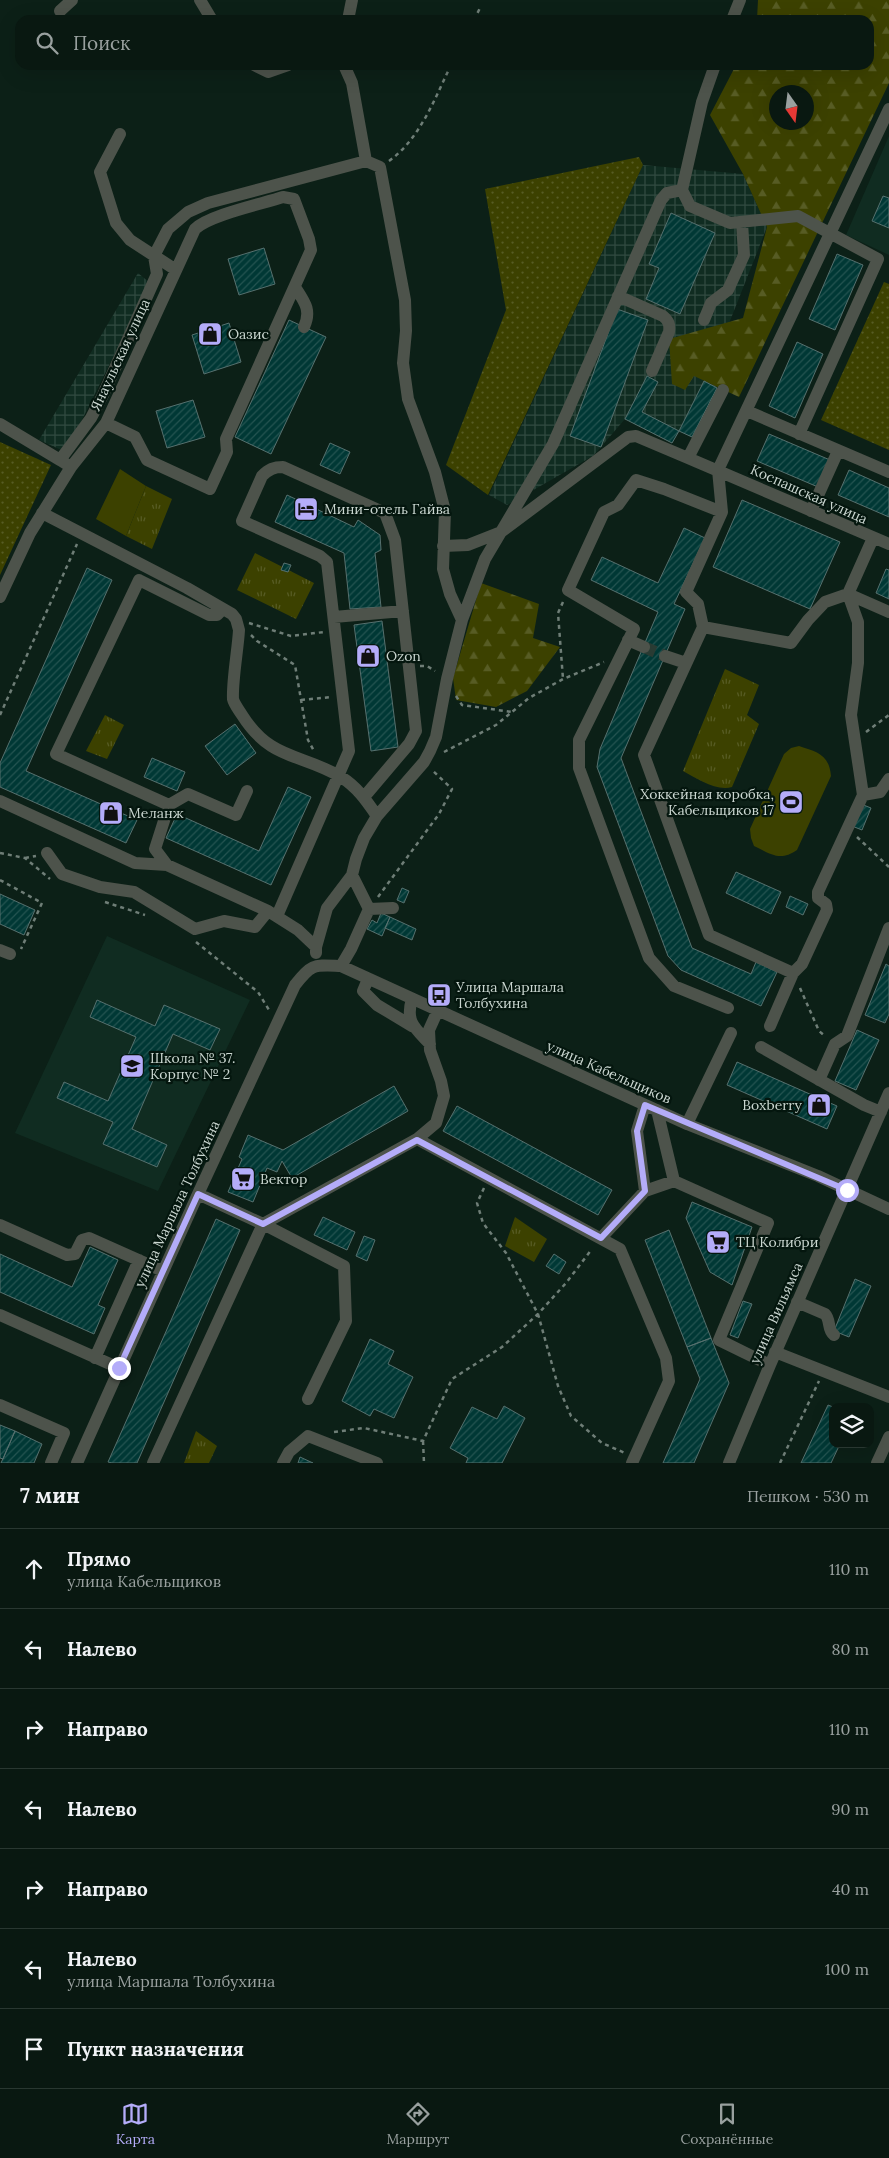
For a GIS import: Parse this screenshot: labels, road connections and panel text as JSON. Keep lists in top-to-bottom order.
{
  "streets": {
    "street": [
      "Янаульская улица",
      "Коспашская улица",
      "улица Кабельщиков",
      "улица Маршала Толбухина",
      "улица Вильямса"
    ]
  },
  "crossings": [
    ["улица Кабельщиков", "улица Маршала Толбухина"],
    ["улица Кабельщиков", "улица Вильямса"]
  ],
  "places": {
    "shop": [
      "Оазис",
      "Ozon",
      "Меланж",
      "Boxberry"
    ],
    "hotel": ["Мини-отель Гайва"],
    "sports": ["Хоккейная коробка, Кабельщиков 17"],
    "bus stop": ["Улица Маршала Толбухина"],
    "school or university": ["Школа № 37. Корпус № 2"],
    "supermarket": ["Вектор", "ТЦ Колибри"]
  },
  "north": "bottom",
  "page": {
    "search": "Поиск",
    "heading": ["7 мин", "Пешком · 530 m"],
    "list": [
      ["Прямо", "улица Кабельщиков", "110 m"],
      ["Налево", "80 m"],
      ["Направо", "110 m"],
      ["Налево", "90 m"],
      ["Направо", "40 m"],
      ["Налево", "улица Маршала Толбухина", "100 m"],
      "Пункт назначения"
    ],
    "nav": ["Карта", "Маршрут", "Сохранённые"]
  }
}
